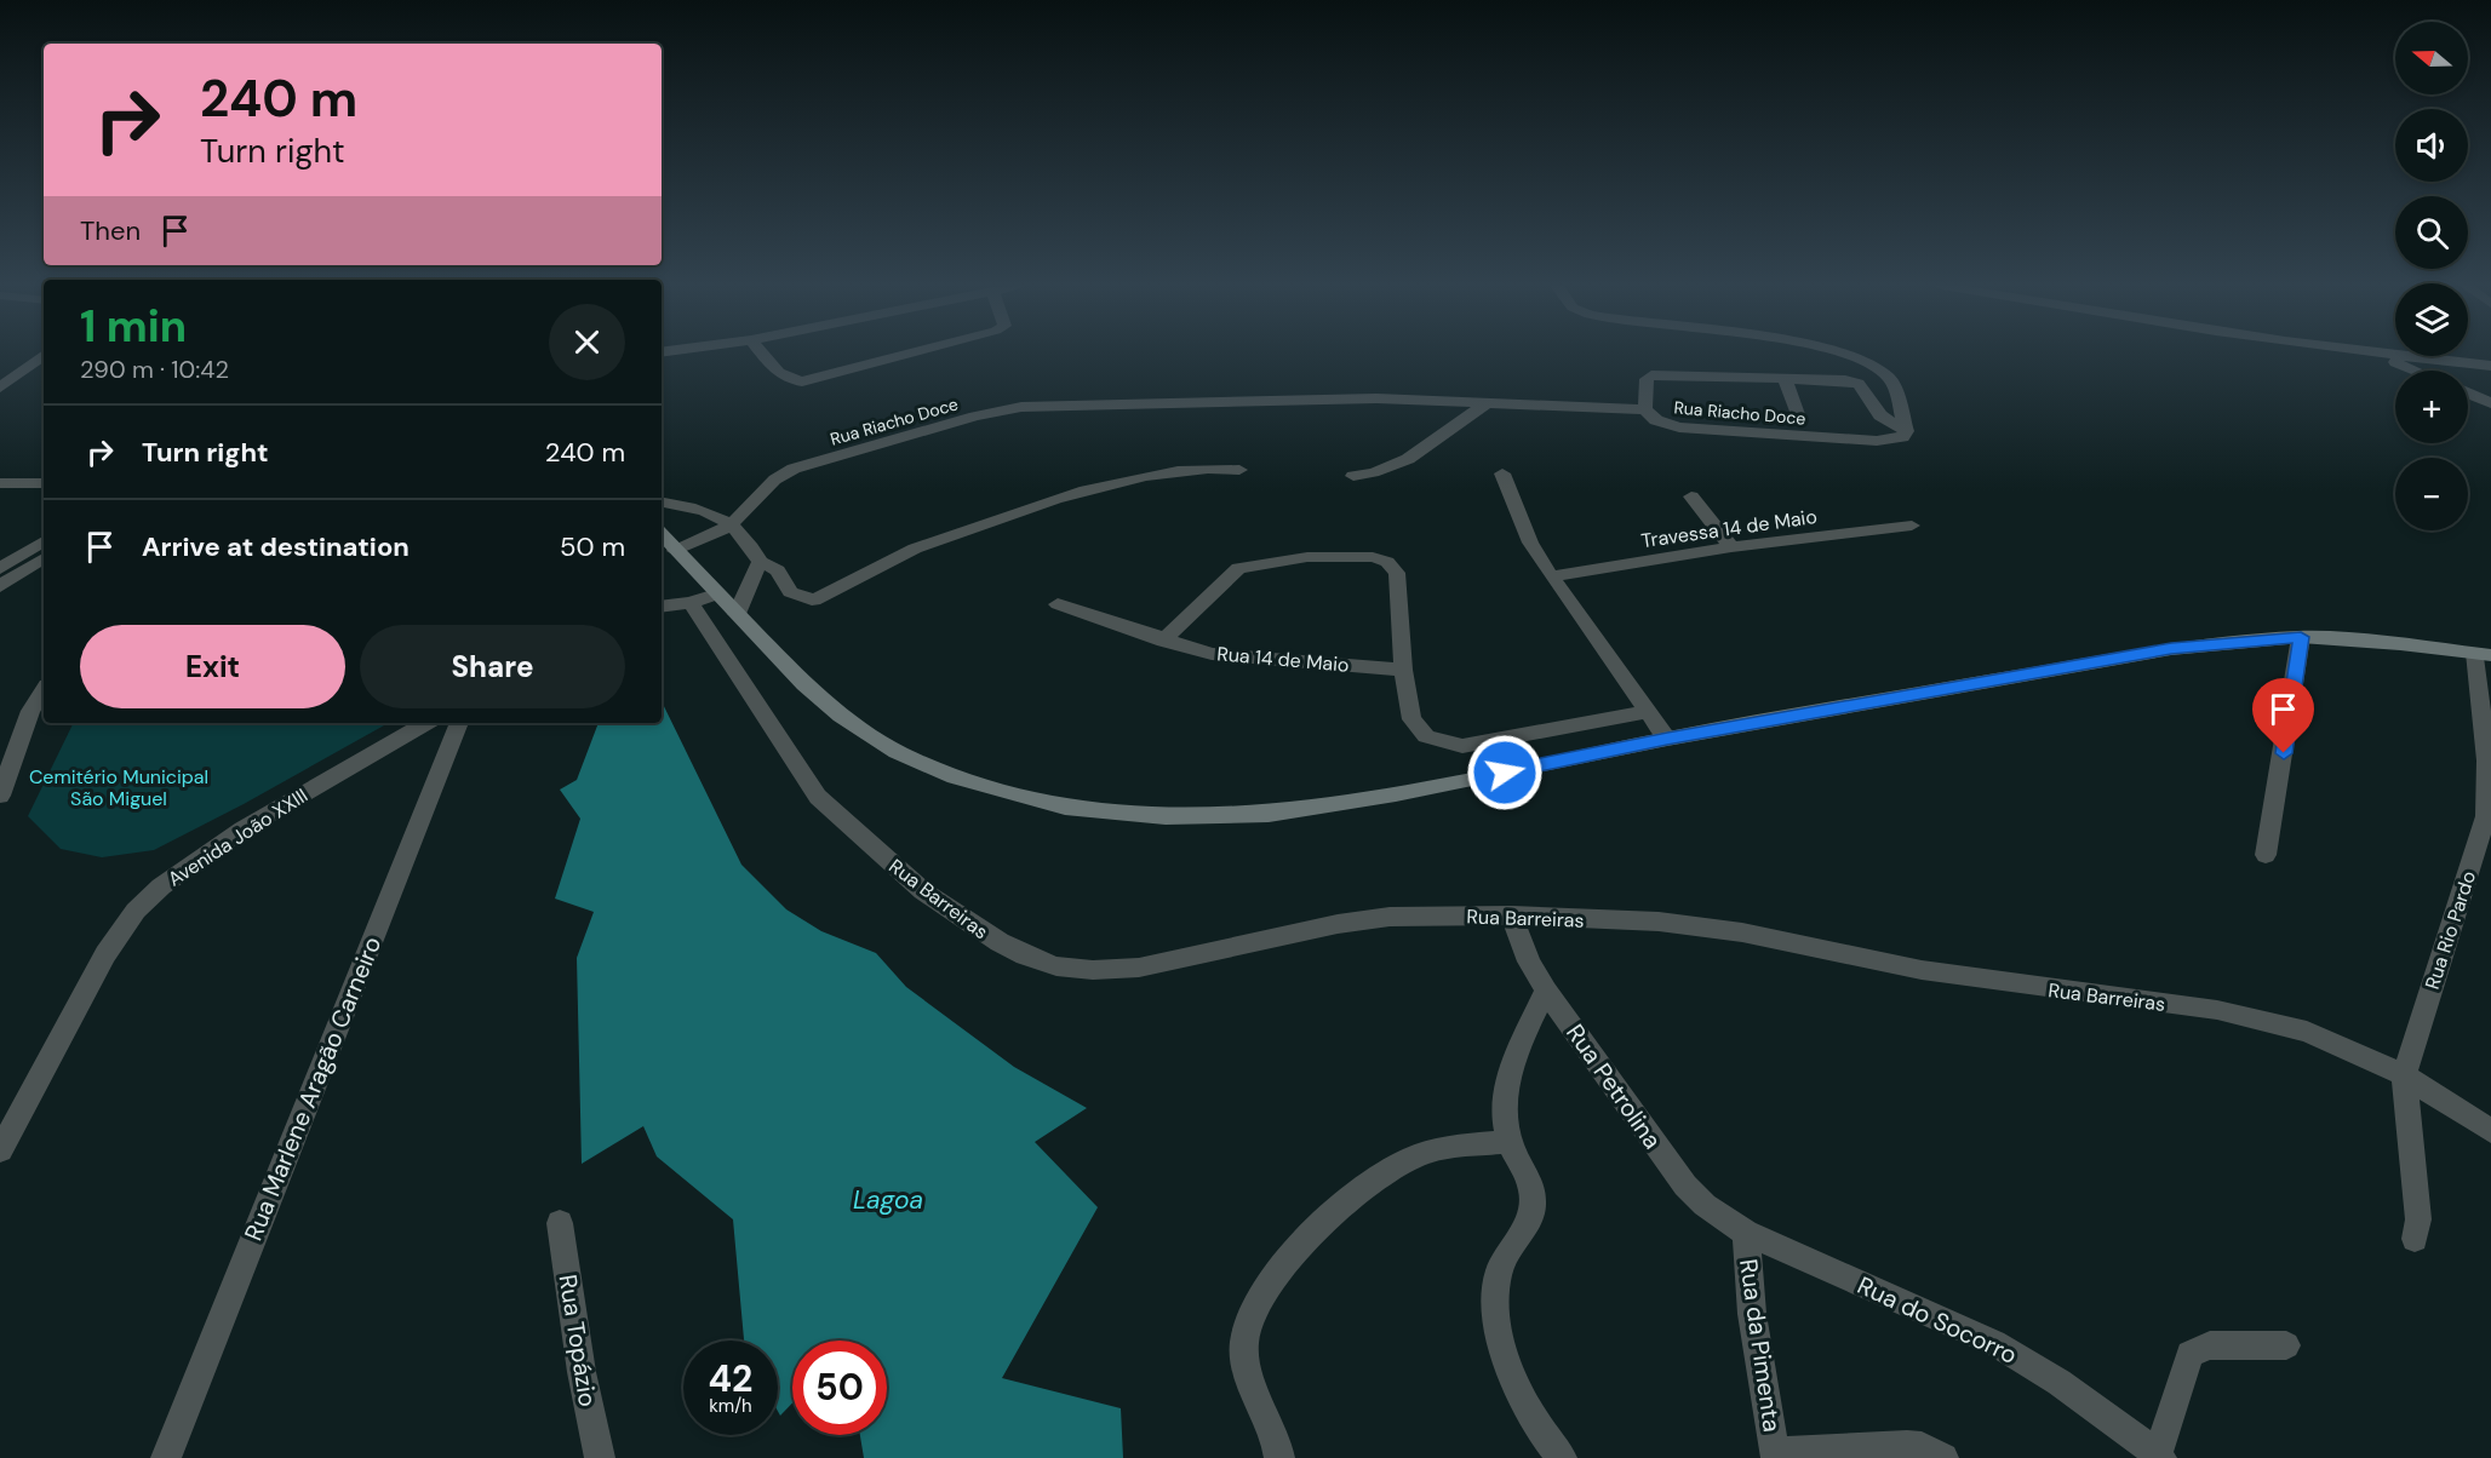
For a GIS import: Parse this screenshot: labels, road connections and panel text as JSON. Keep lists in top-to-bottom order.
{
  "streets": {
    "street": [
      "Rua Riacho Doce",
      "Travessa 14 de Maio",
      "Rua 14 de Maio",
      "Avenida João XXIII",
      "Rua Barreiras",
      "Rua Rio Pardo",
      "Rua Petrolina",
      "Rua Marlene Aragão Carneiro",
      "Rua do Socorro",
      "Rua Topázio",
      "Rua da Pimenta"
    ]
  },
  "crossings": [
    ["Rua Barreiras", "Rua Rio Pardo"],
    ["Rua Barreiras", "Rua Petrolina"],
    ["Rua Petrolina", "Rua do Socorro"],
    ["Rua Petrolina", "Rua da Pimenta"],
    ["Rua do Socorro", "Rua da Pimenta"]
  ],
  "water": ["Lagoa"],
  "parks": ["Cemitério Municipal São Miguel"],
  "north": "left",
  "page": {
    "map_buttons": ["+", "−"],
    "turn": ["240 m", "Turn right"],
    "then": "Then",
    "heading": ["1 min", "290 m · 10:42"],
    "list": [
      {
        "name": "Turn right",
        "value": "240 m"
      },
      {
        "name": "Arrive at destination",
        "value": "50 m"
      }
    ],
    "buttons": ["Exit", "Share"],
    "speed": "42 km/h",
    "limit": "50"
  }
}
